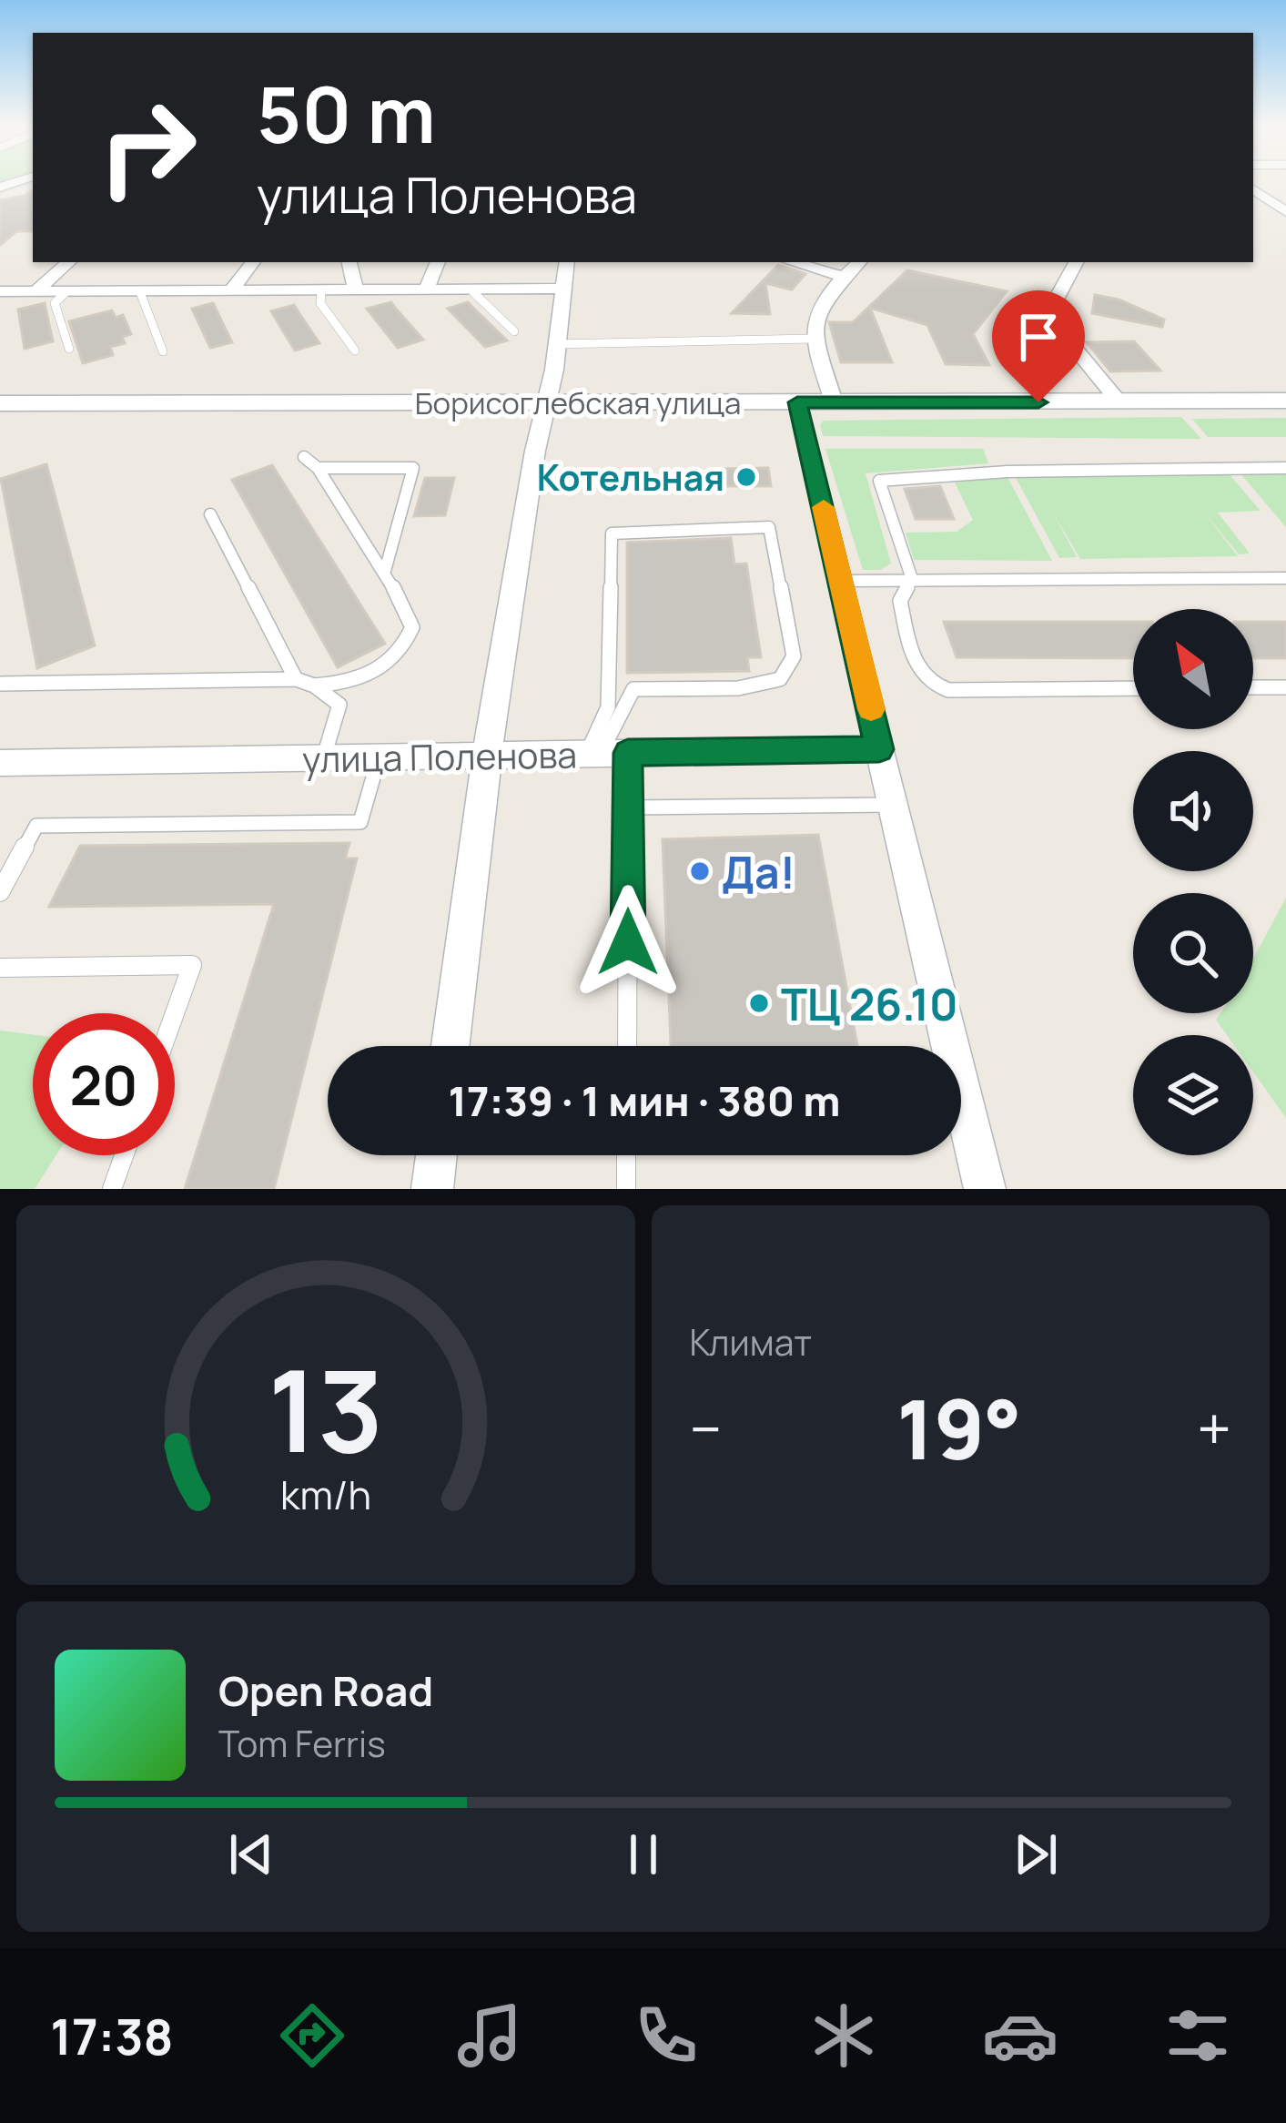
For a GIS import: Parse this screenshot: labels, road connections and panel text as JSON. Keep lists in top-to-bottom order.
{
  "streets": {
    "street": ["Борисоглебская улица", "улица Поленова"]
  },
  "places": ["Котельная", "Да!", "ТЦ 26.10"],
  "north": "top left",
  "page": {
    "turn": ["50 m", "улица Поленова"],
    "limit": "20",
    "trip": "17:39 · 1 мин · 380 m",
    "tile": "Климат",
    "heat": ["−", "19°", "+"],
    "song": ["Open Road", "Tom Ferris"],
    "tabs": "17:38",
    "gauge": ["13", "km/h"]
  }
}
